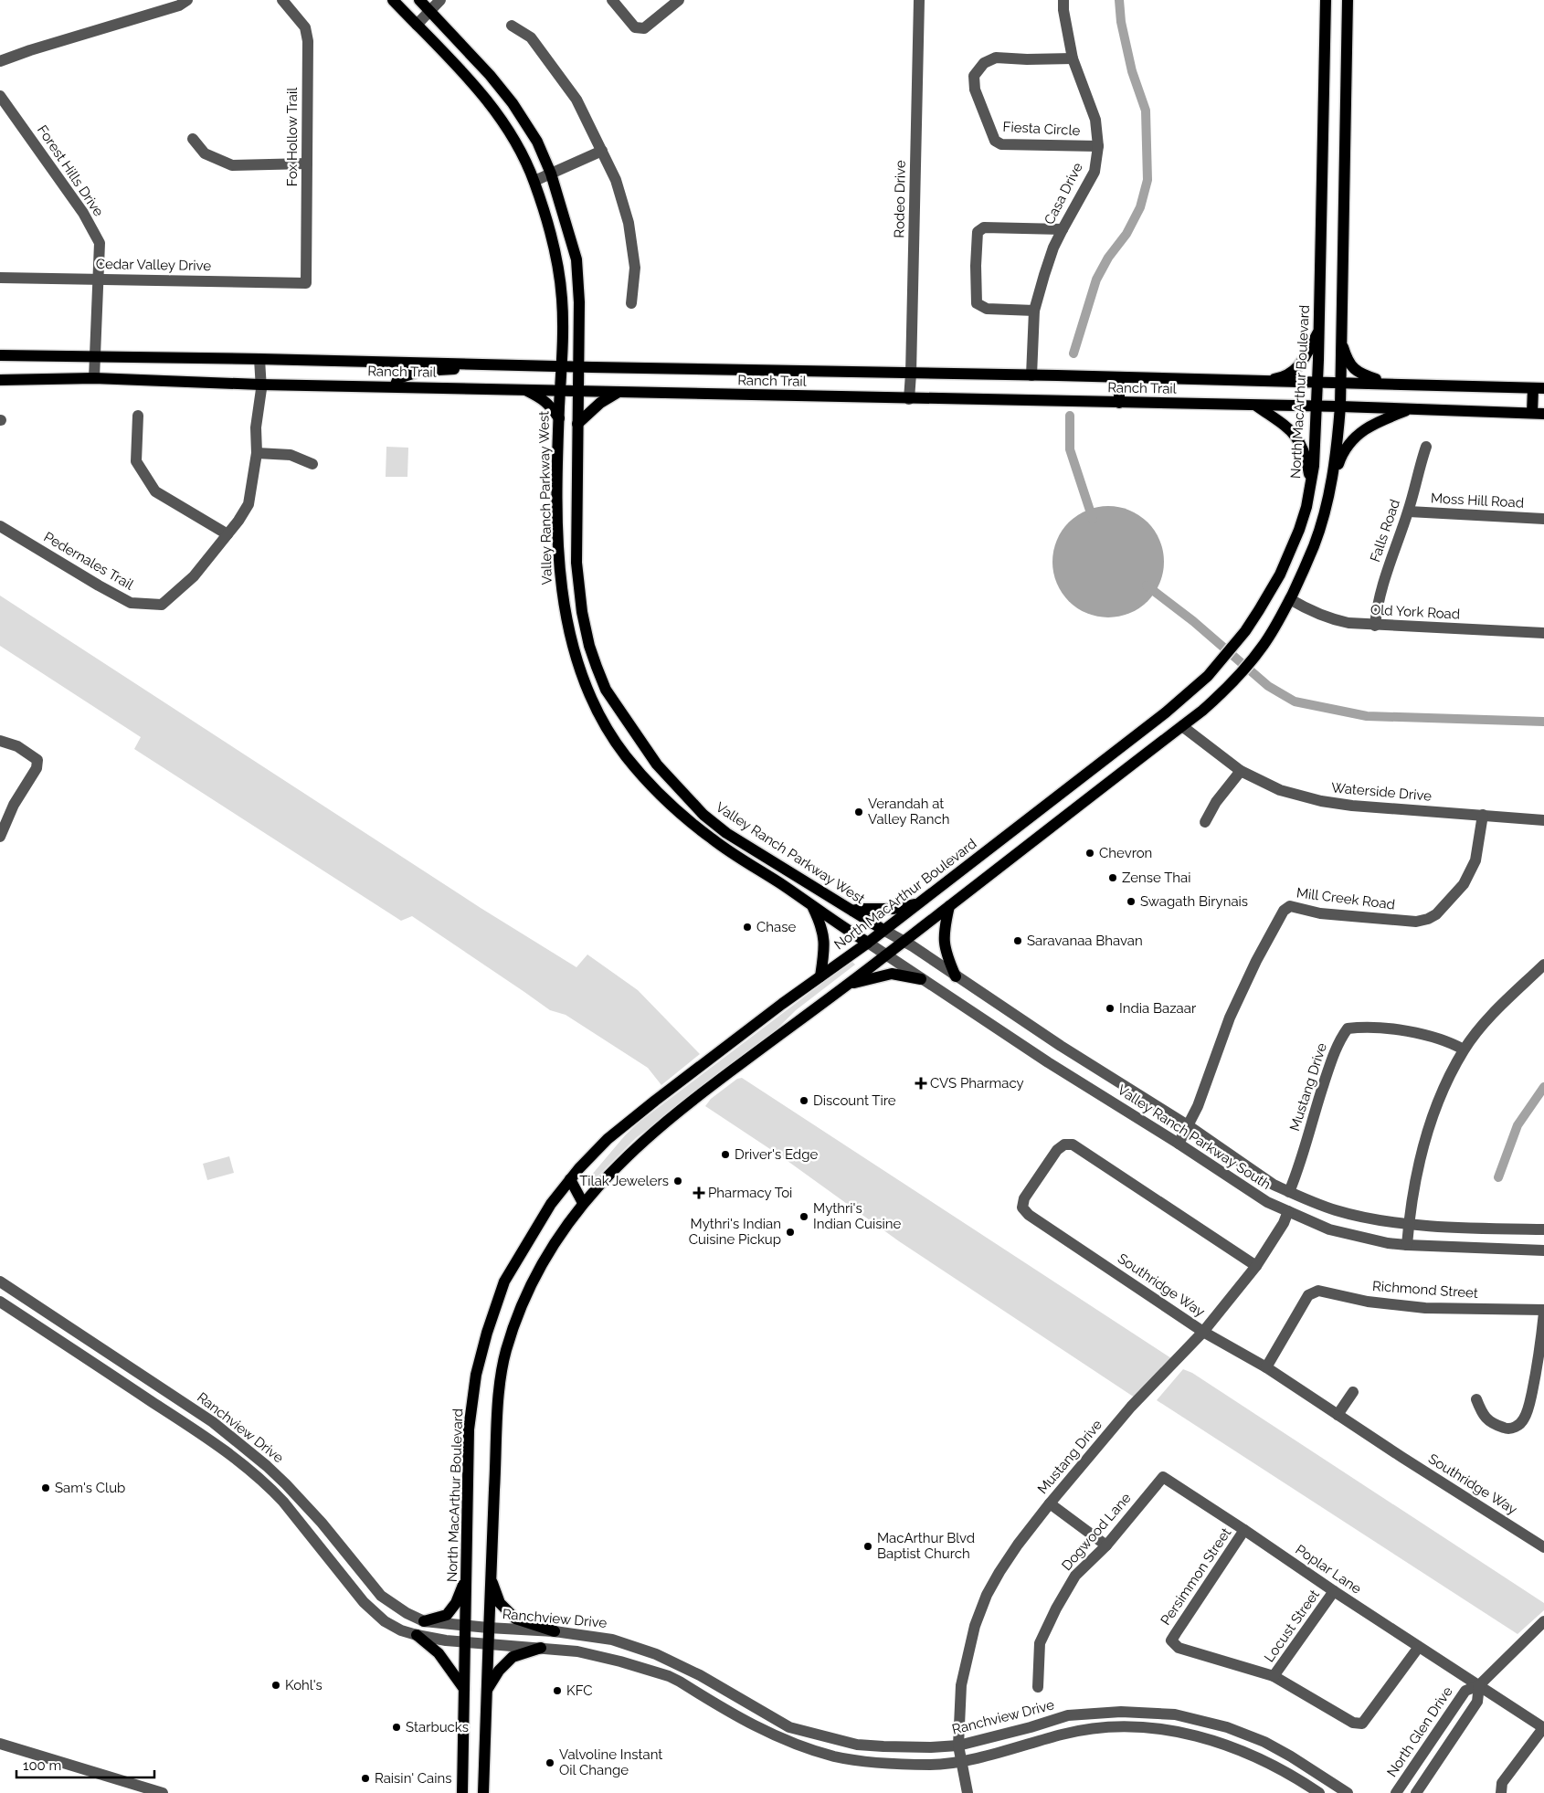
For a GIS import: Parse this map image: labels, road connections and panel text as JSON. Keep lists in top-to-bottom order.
{
  "streets": {
    "main road": ["Ranch Trail", "North MacArthur Boulevard", "Valley Ranch Parkway West"],
    "street": [
      "Fiesta Circle",
      "Fox Hollow Trail",
      "Forest Hills Drive",
      "Casa Drive",
      "Rodeo Drive",
      "Cedar Valley Drive",
      "Moss Hill Road",
      "Falls Road",
      "Pedernales Trail",
      "Old York Road",
      "Waterside Drive",
      "Mill Creek Road",
      "Mustang Drive",
      "Valley Ranch Parkway South",
      "Southridge Way",
      "Richmond Street",
      "Ranchview Drive",
      "Dogwood Lane",
      "Poplar Lane",
      "Persimmon Street",
      "Locust Street",
      "North Glen Drive"
    ]
  },
  "crossings": [
    ["Fiesta Circle", "Casa Drive"],
    ["Fox Hollow Trail", "Cedar Valley Drive"],
    ["Forest Hills Drive", "Cedar Valley Drive"],
    ["Forest Hills Drive", "Ranch Trail"],
    ["Casa Drive", "Ranch Trail"],
    ["Rodeo Drive", "Ranch Trail"],
    ["Ranch Trail", "North MacArthur Boulevard"],
    ["Ranch Trail", "Valley Ranch Parkway West"],
    ["Ranch Trail", "Pedernales Trail"],
    ["North MacArthur Boulevard", "Valley Ranch Parkway West"],
    ["North MacArthur Boulevard", "Valley Ranch Parkway South"],
    ["North MacArthur Boulevard", "Ranchview Drive"],
    ["Valley Ranch Parkway West", "Valley Ranch Parkway South"],
    ["Moss Hill Road", "Falls Road"],
    ["Falls Road", "Old York Road"],
    ["Waterside Drive", "Mill Creek Road"],
    ["Mill Creek Road", "Valley Ranch Parkway South"],
    ["Mustang Drive", "Valley Ranch Parkway South"],
    ["Mustang Drive", "Southridge Way"],
    ["Mustang Drive", "Ranchview Drive"],
    ["Southridge Way", "Richmond Street"],
    ["Dogwood Lane", "Poplar Lane"],
    ["Poplar Lane", "Persimmon Street"],
    ["Poplar Lane", "Locust Street"],
    ["Poplar Lane", "North Glen Drive"],
    ["Persimmon Street", "Locust Street"]
  ],
  "places": {
    "other": [
      "Verandah at Valley Ranch",
      "Chevron",
      "Zense Thai",
      "Swagath Birynais",
      "Chase",
      "Saravanaa Bhavan",
      "India Bazaar",
      "Discount Tire",
      "Driver's Edge",
      "Tilak Jewelers",
      "Mythri's Indian Cuisine",
      "Mythri's Indian Cuisine Pickup",
      "Sam's Club",
      "MacArthur Blvd Baptist Church",
      "Kohl's",
      "KFC",
      "Starbucks",
      "Valvoline Instant Oil Change",
      "Raisin' Cains"
    ],
    "health": ["CVS Pharmacy", "Pharmacy Toi"]
  },
  "scale_bar": "100 m"
}
